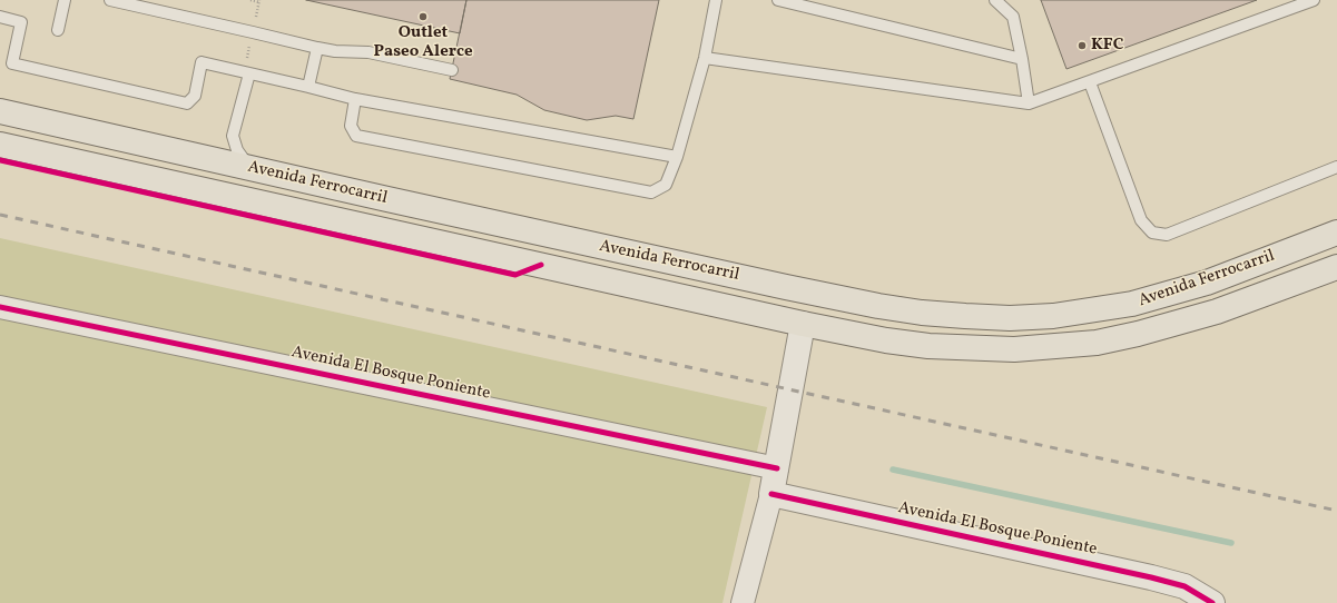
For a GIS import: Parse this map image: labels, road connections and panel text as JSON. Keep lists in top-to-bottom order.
{
  "streets": {
    "main road": ["Avenida Ferrocarril"],
    "street": ["Avenida El Bosque Poniente"]
  },
  "places": ["Outlet Paseo Alerce", "KFC"]
}
